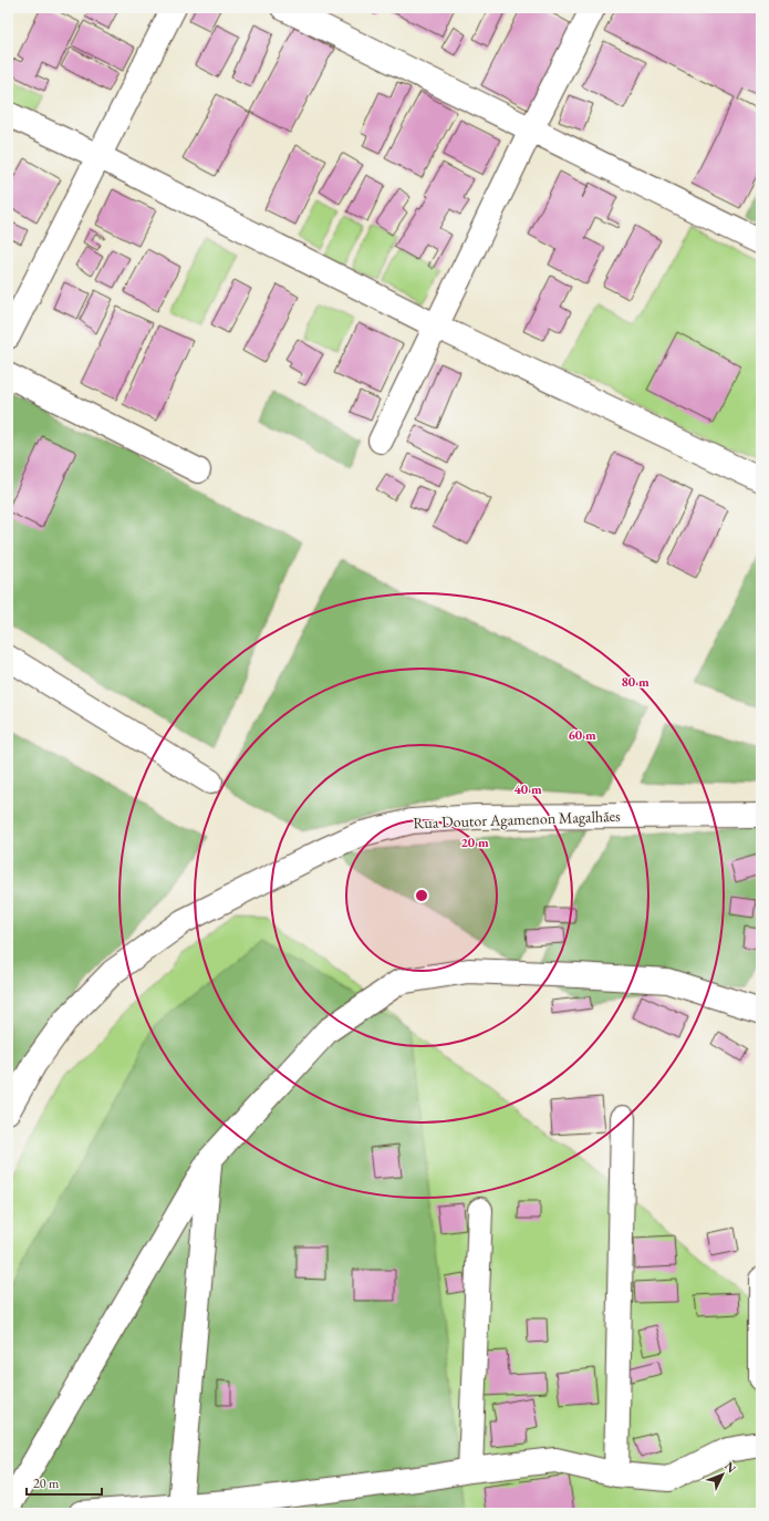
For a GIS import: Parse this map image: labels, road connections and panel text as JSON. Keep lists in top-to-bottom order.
{
  "streets": {
    "street": ["Rua Doutor Agamenon Magalhães"]
  },
  "scale_bar": "20 m",
  "north": "top right",
  "rings": [
    "80 m",
    "60 m",
    "40 m",
    "20 m"
  ]
}
